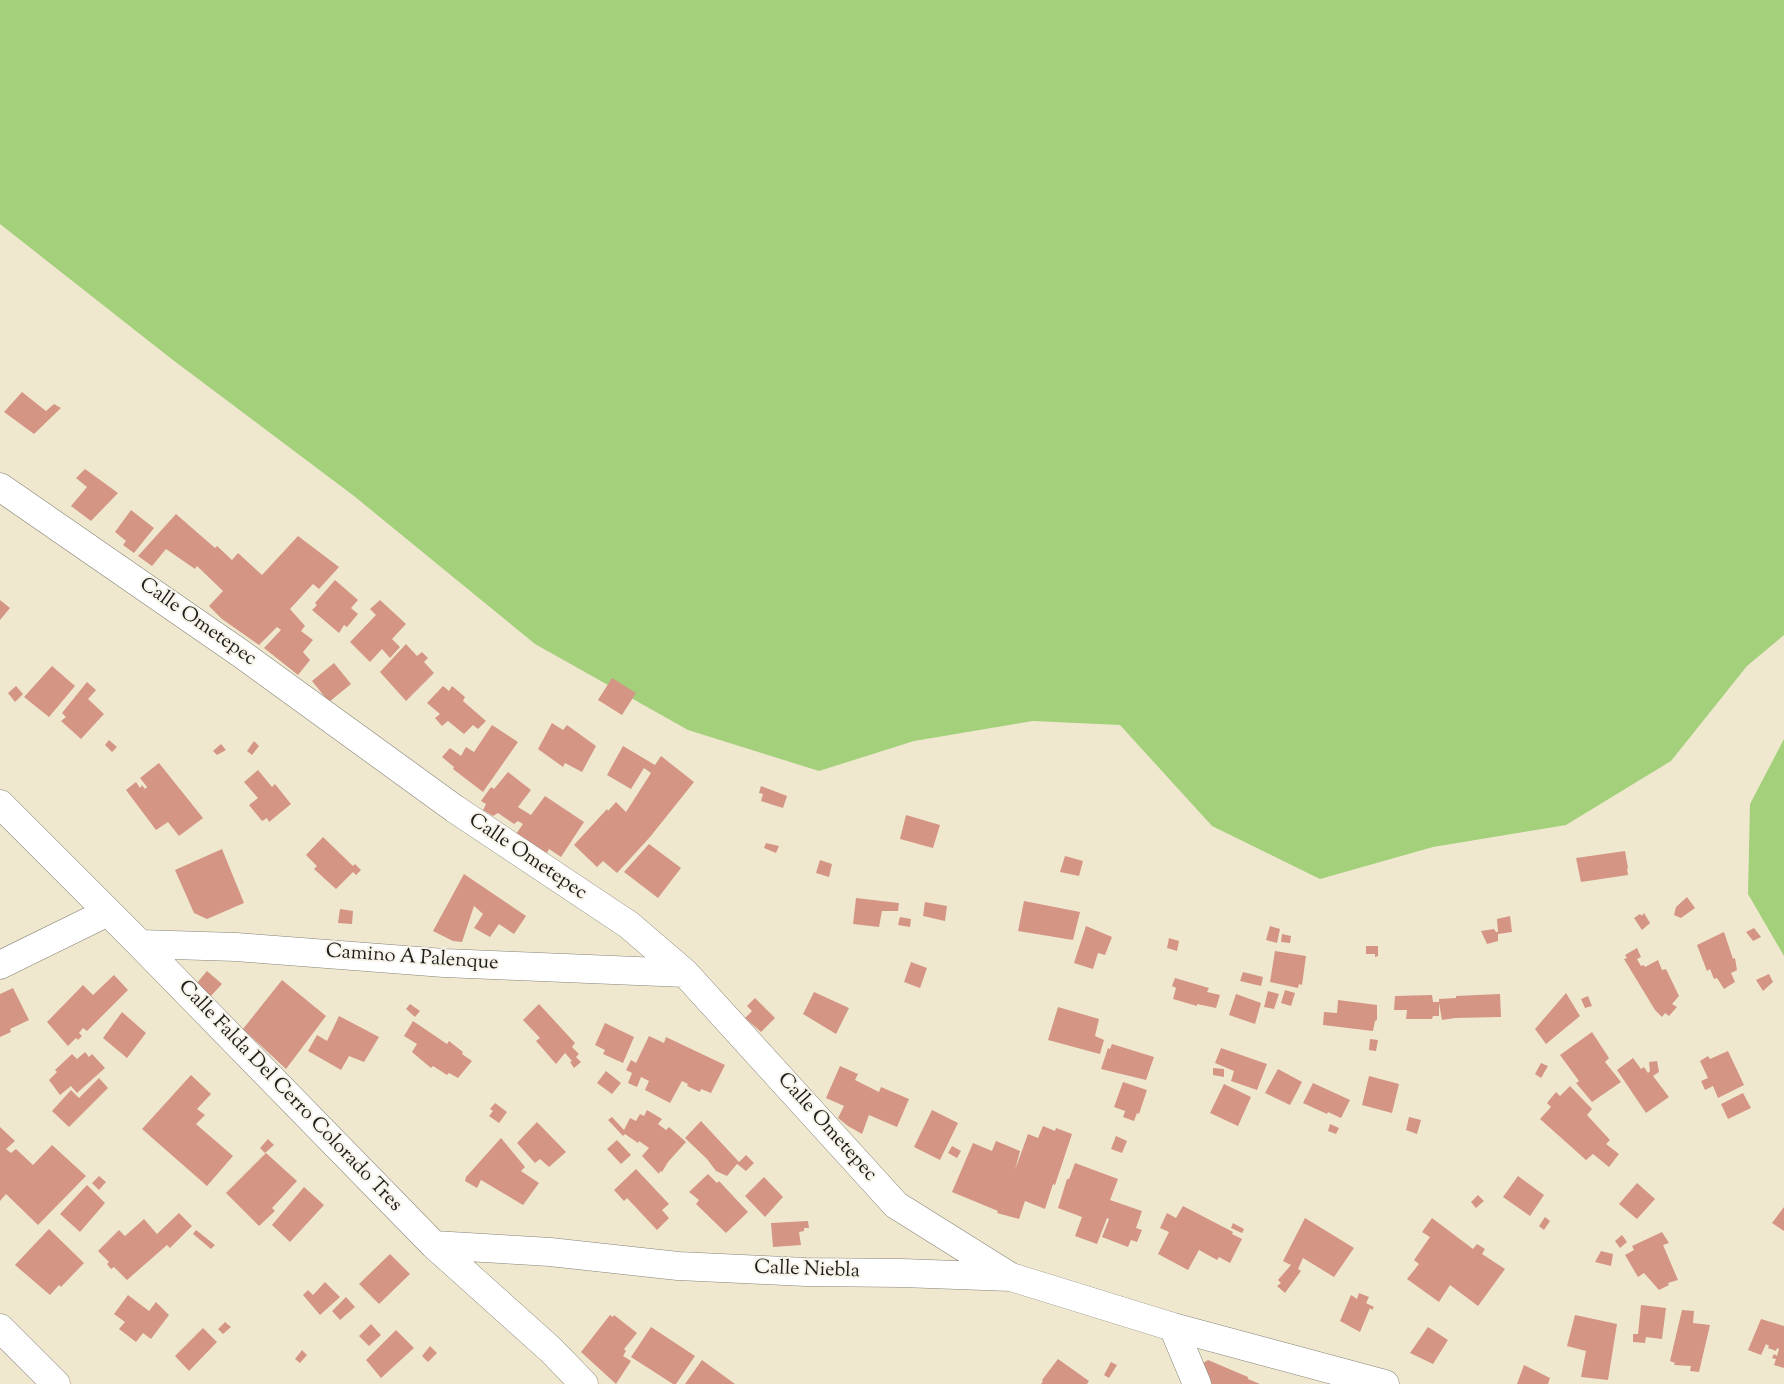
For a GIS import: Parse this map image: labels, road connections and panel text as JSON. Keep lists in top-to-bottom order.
{
  "streets": {
    "street": [
      "Calle Ometepec",
      "Camino A Palenque",
      "Calle Falda Del Cerro Colorado Tres",
      "Calle Niebla"
    ]
  },
  "crossings": [
    ["Calle Ometepec", "Camino A Palenque"],
    ["Calle Ometepec", "Calle Niebla"],
    ["Camino A Palenque", "Calle Falda Del Cerro Colorado Tres"],
    ["Calle Falda Del Cerro Colorado Tres", "Calle Niebla"]
  ]
}
